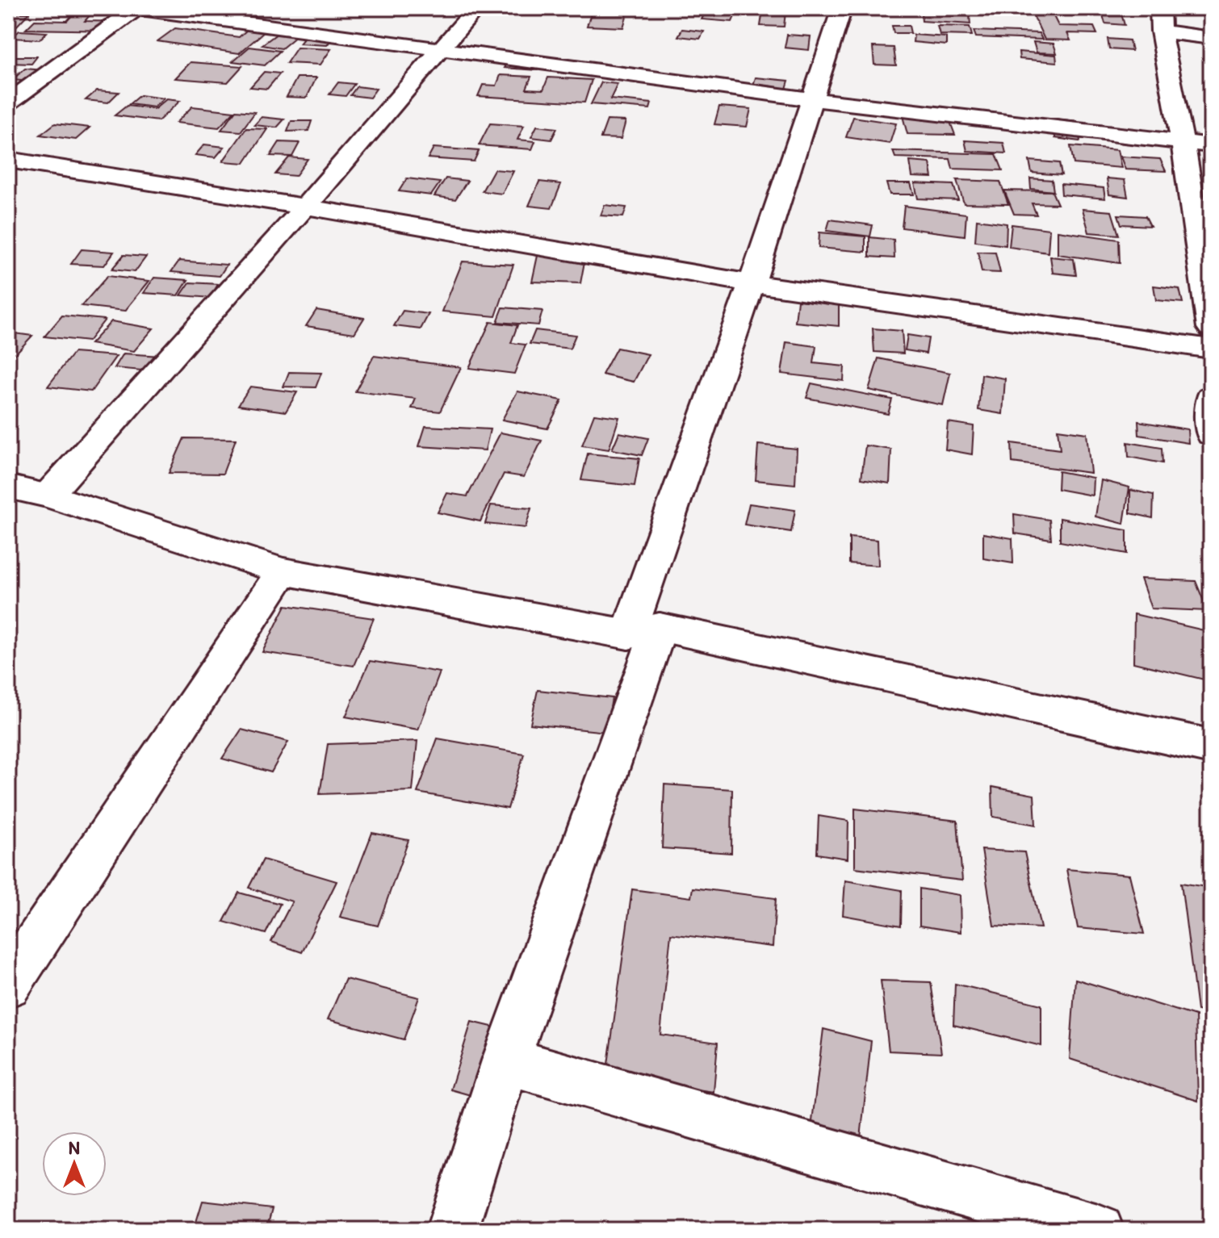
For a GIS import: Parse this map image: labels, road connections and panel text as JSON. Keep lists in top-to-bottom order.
{
  "north": "top"
}
